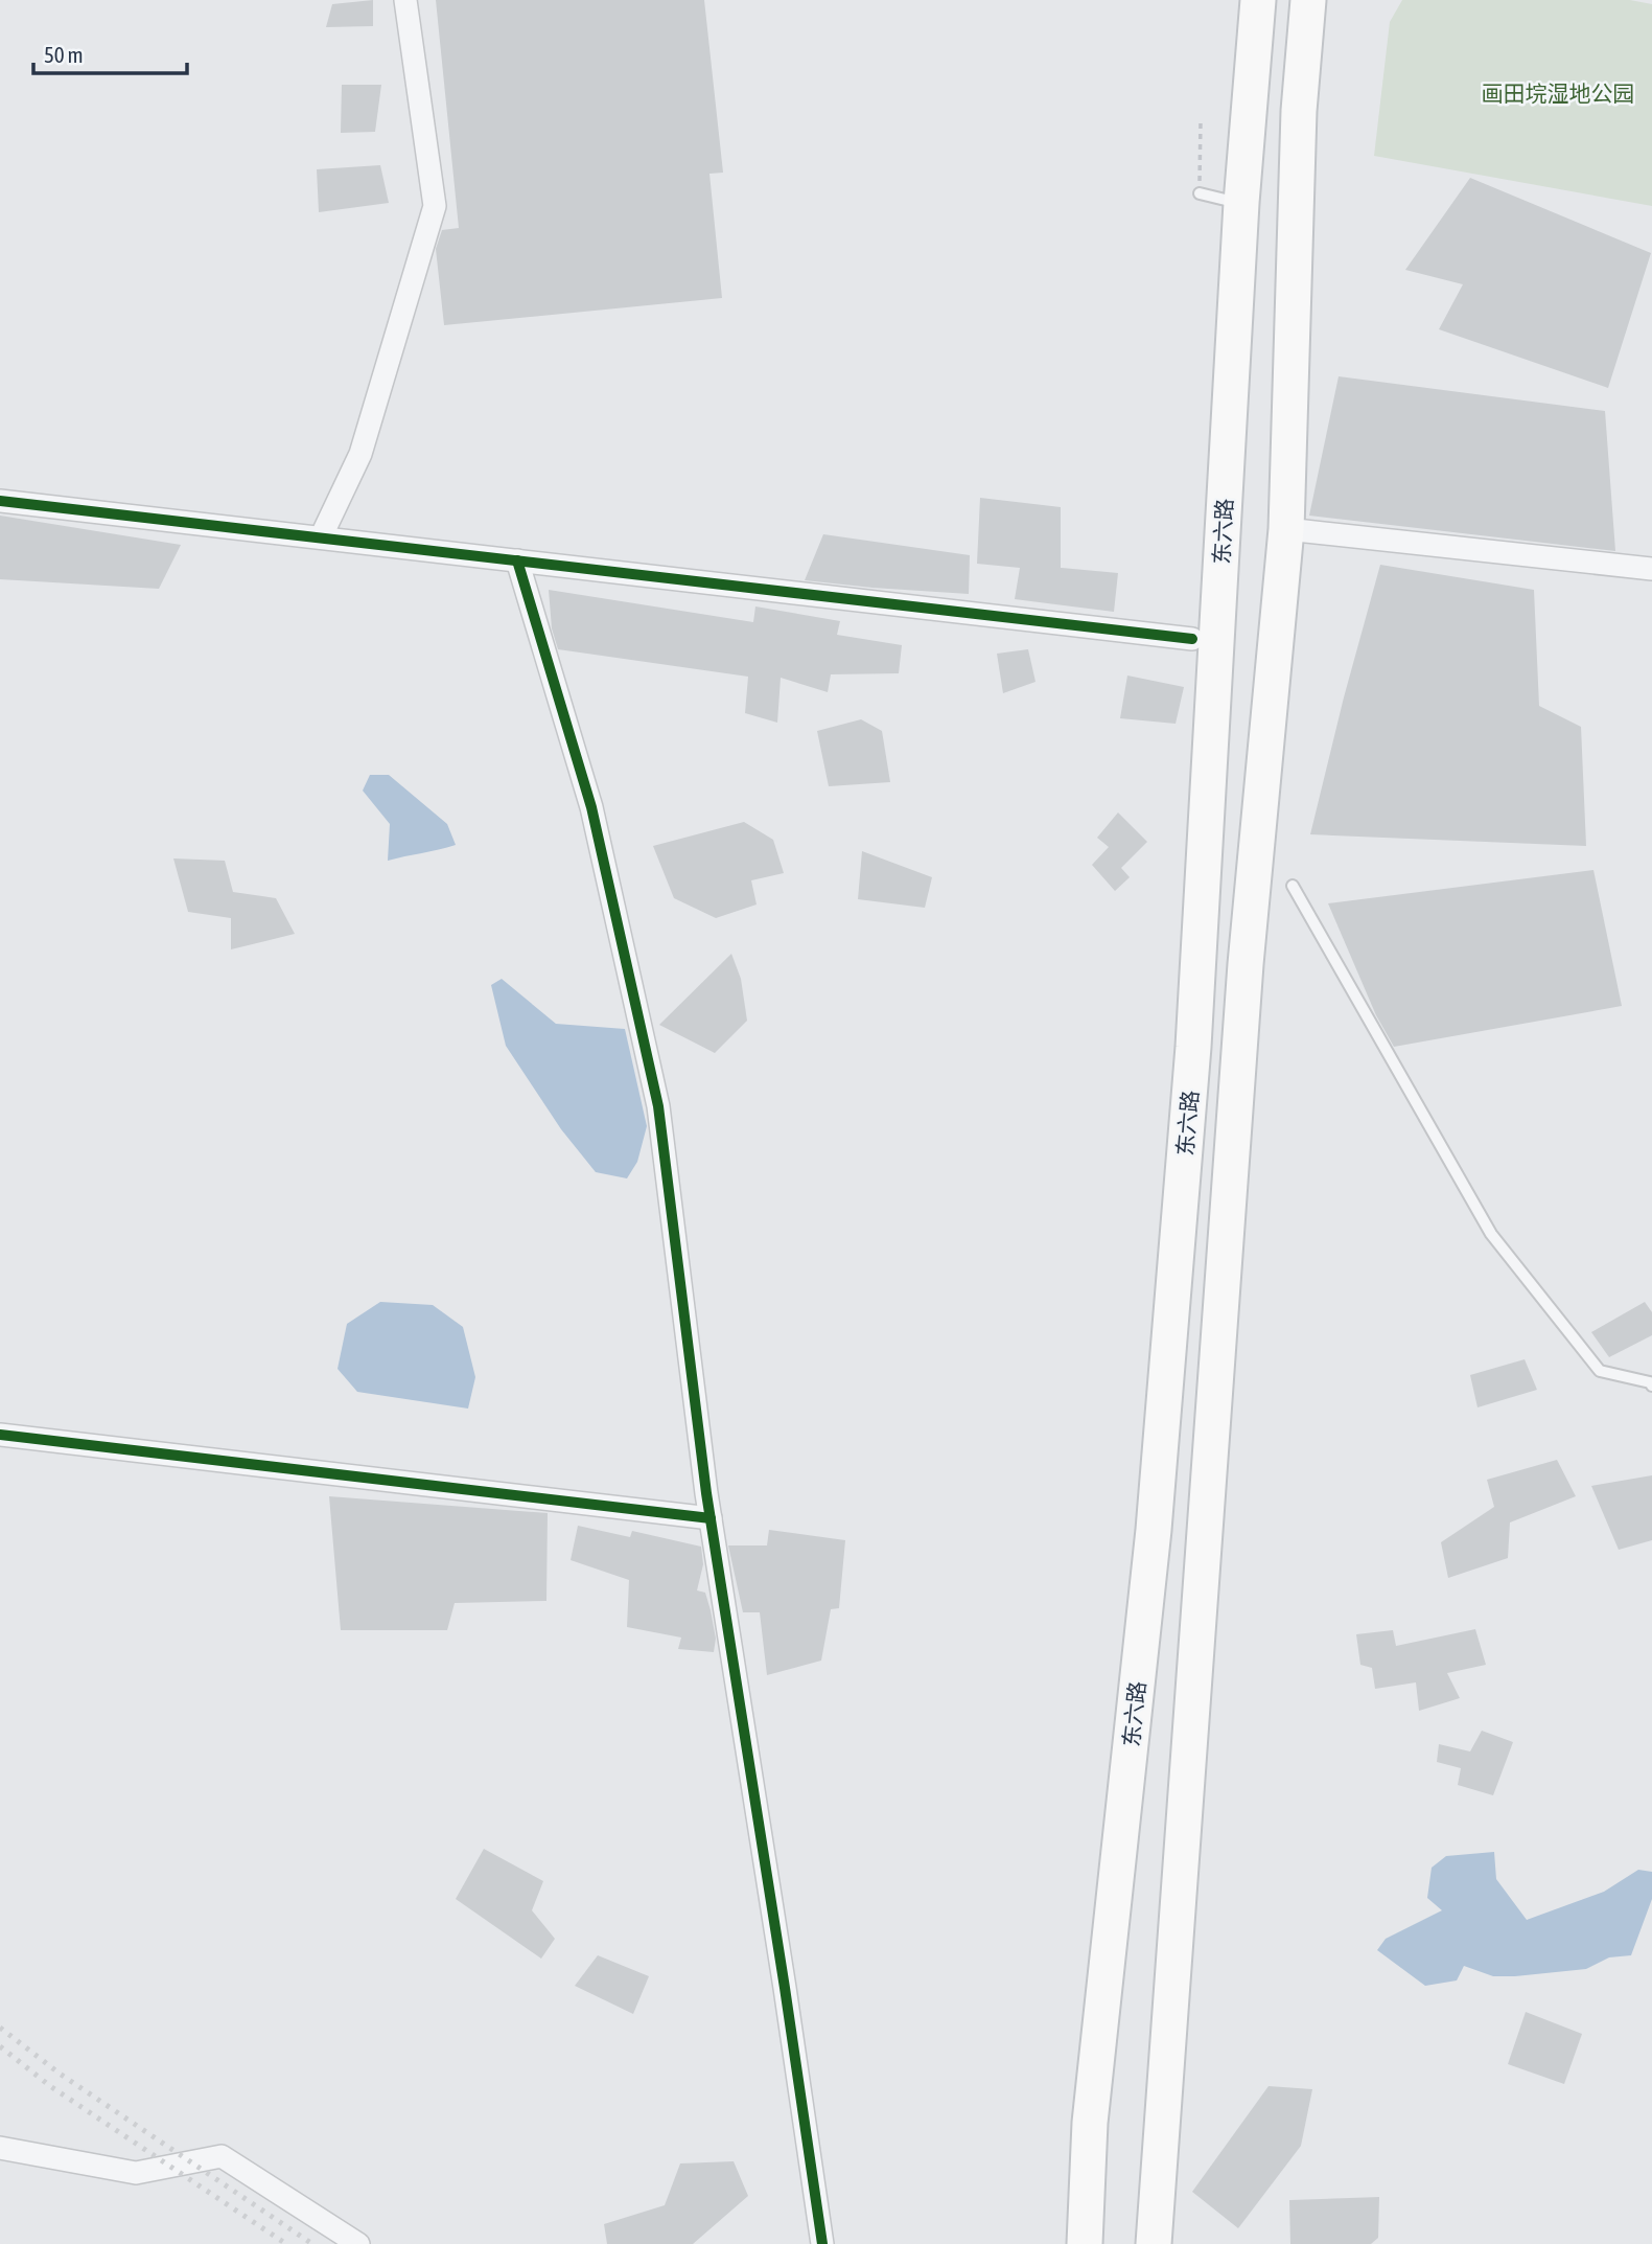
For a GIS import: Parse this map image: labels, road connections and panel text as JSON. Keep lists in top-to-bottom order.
{
  "streets": {
    "main road": ["东六路"]
  },
  "parks": ["画田垸湿地公园"],
  "scale_bar": "50 m"
}
